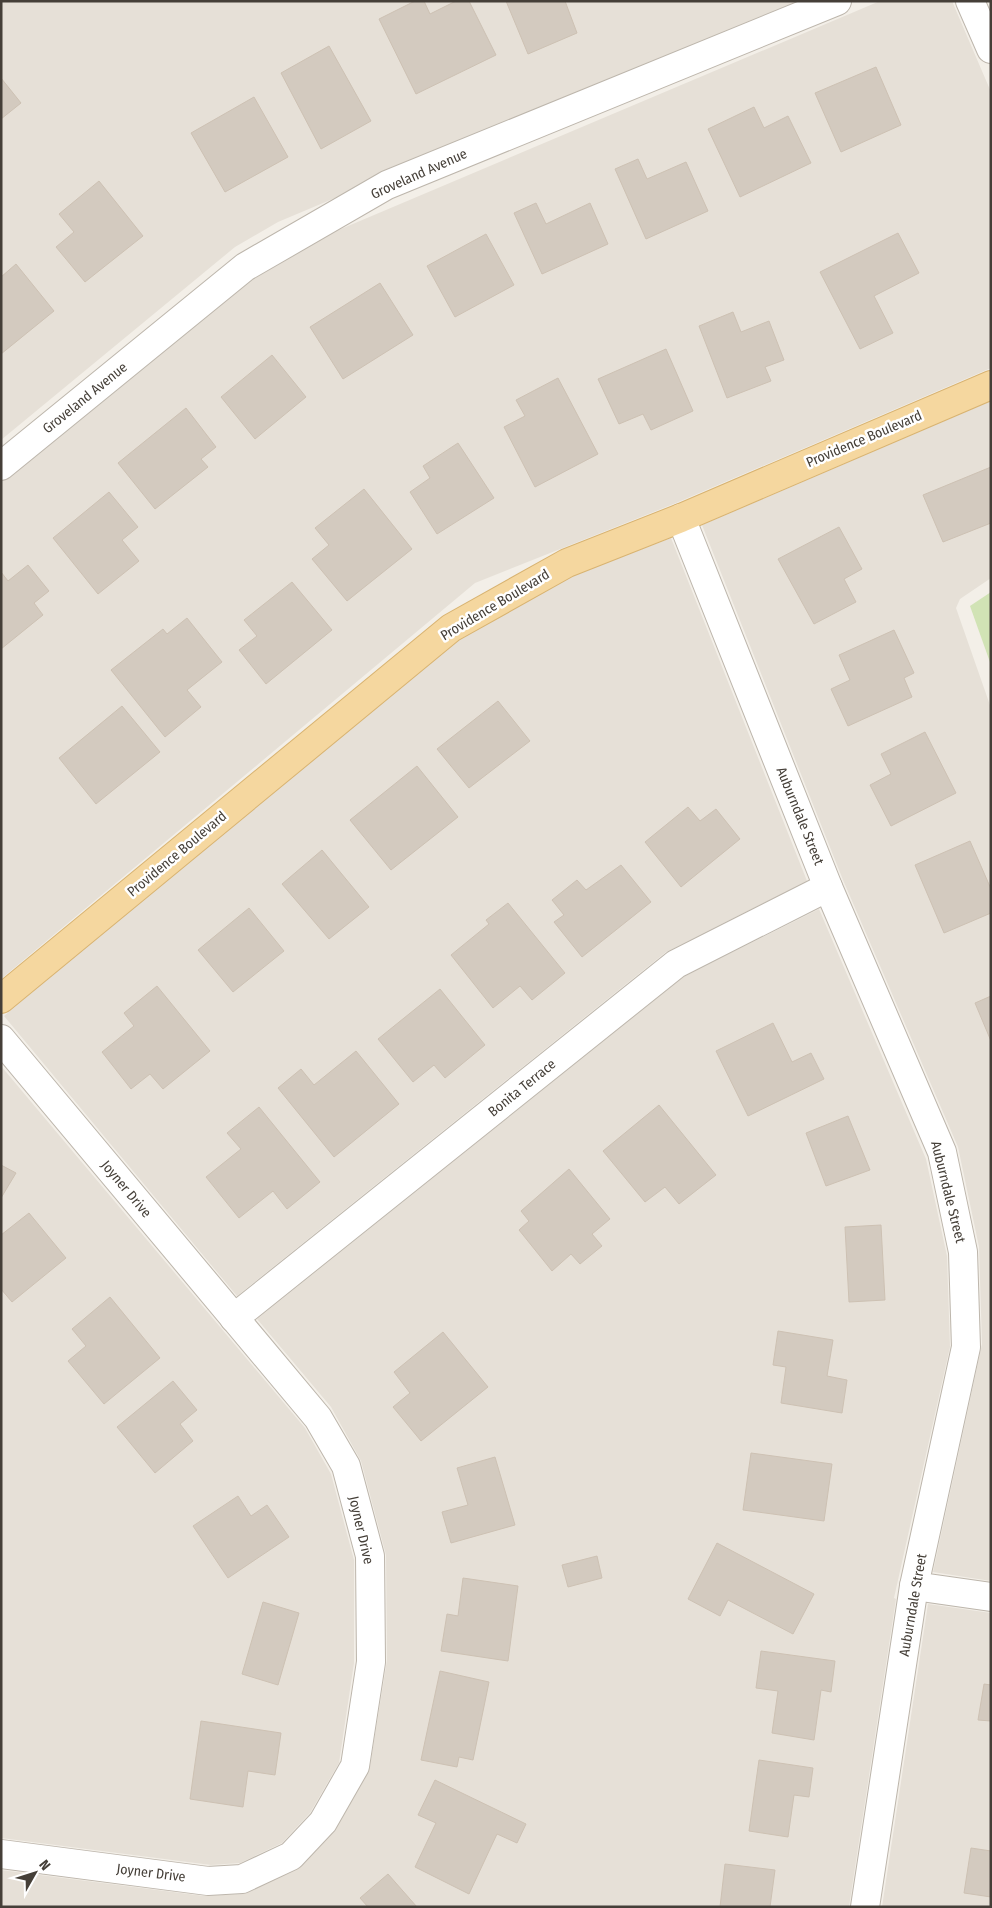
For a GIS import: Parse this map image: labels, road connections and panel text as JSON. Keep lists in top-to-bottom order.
{
  "streets": {
    "main road": ["Providence Boulevard"],
    "street": [
      "Groveland Avenue",
      "Auburndale Street",
      "Bonita Terrace",
      "Joyner Drive"
    ]
  },
  "crossings": [
    ["Providence Boulevard", "Auburndale Street"],
    ["Auburndale Street", "Bonita Terrace"],
    ["Bonita Terrace", "Joyner Drive"]
  ],
  "north": "top right"
}
